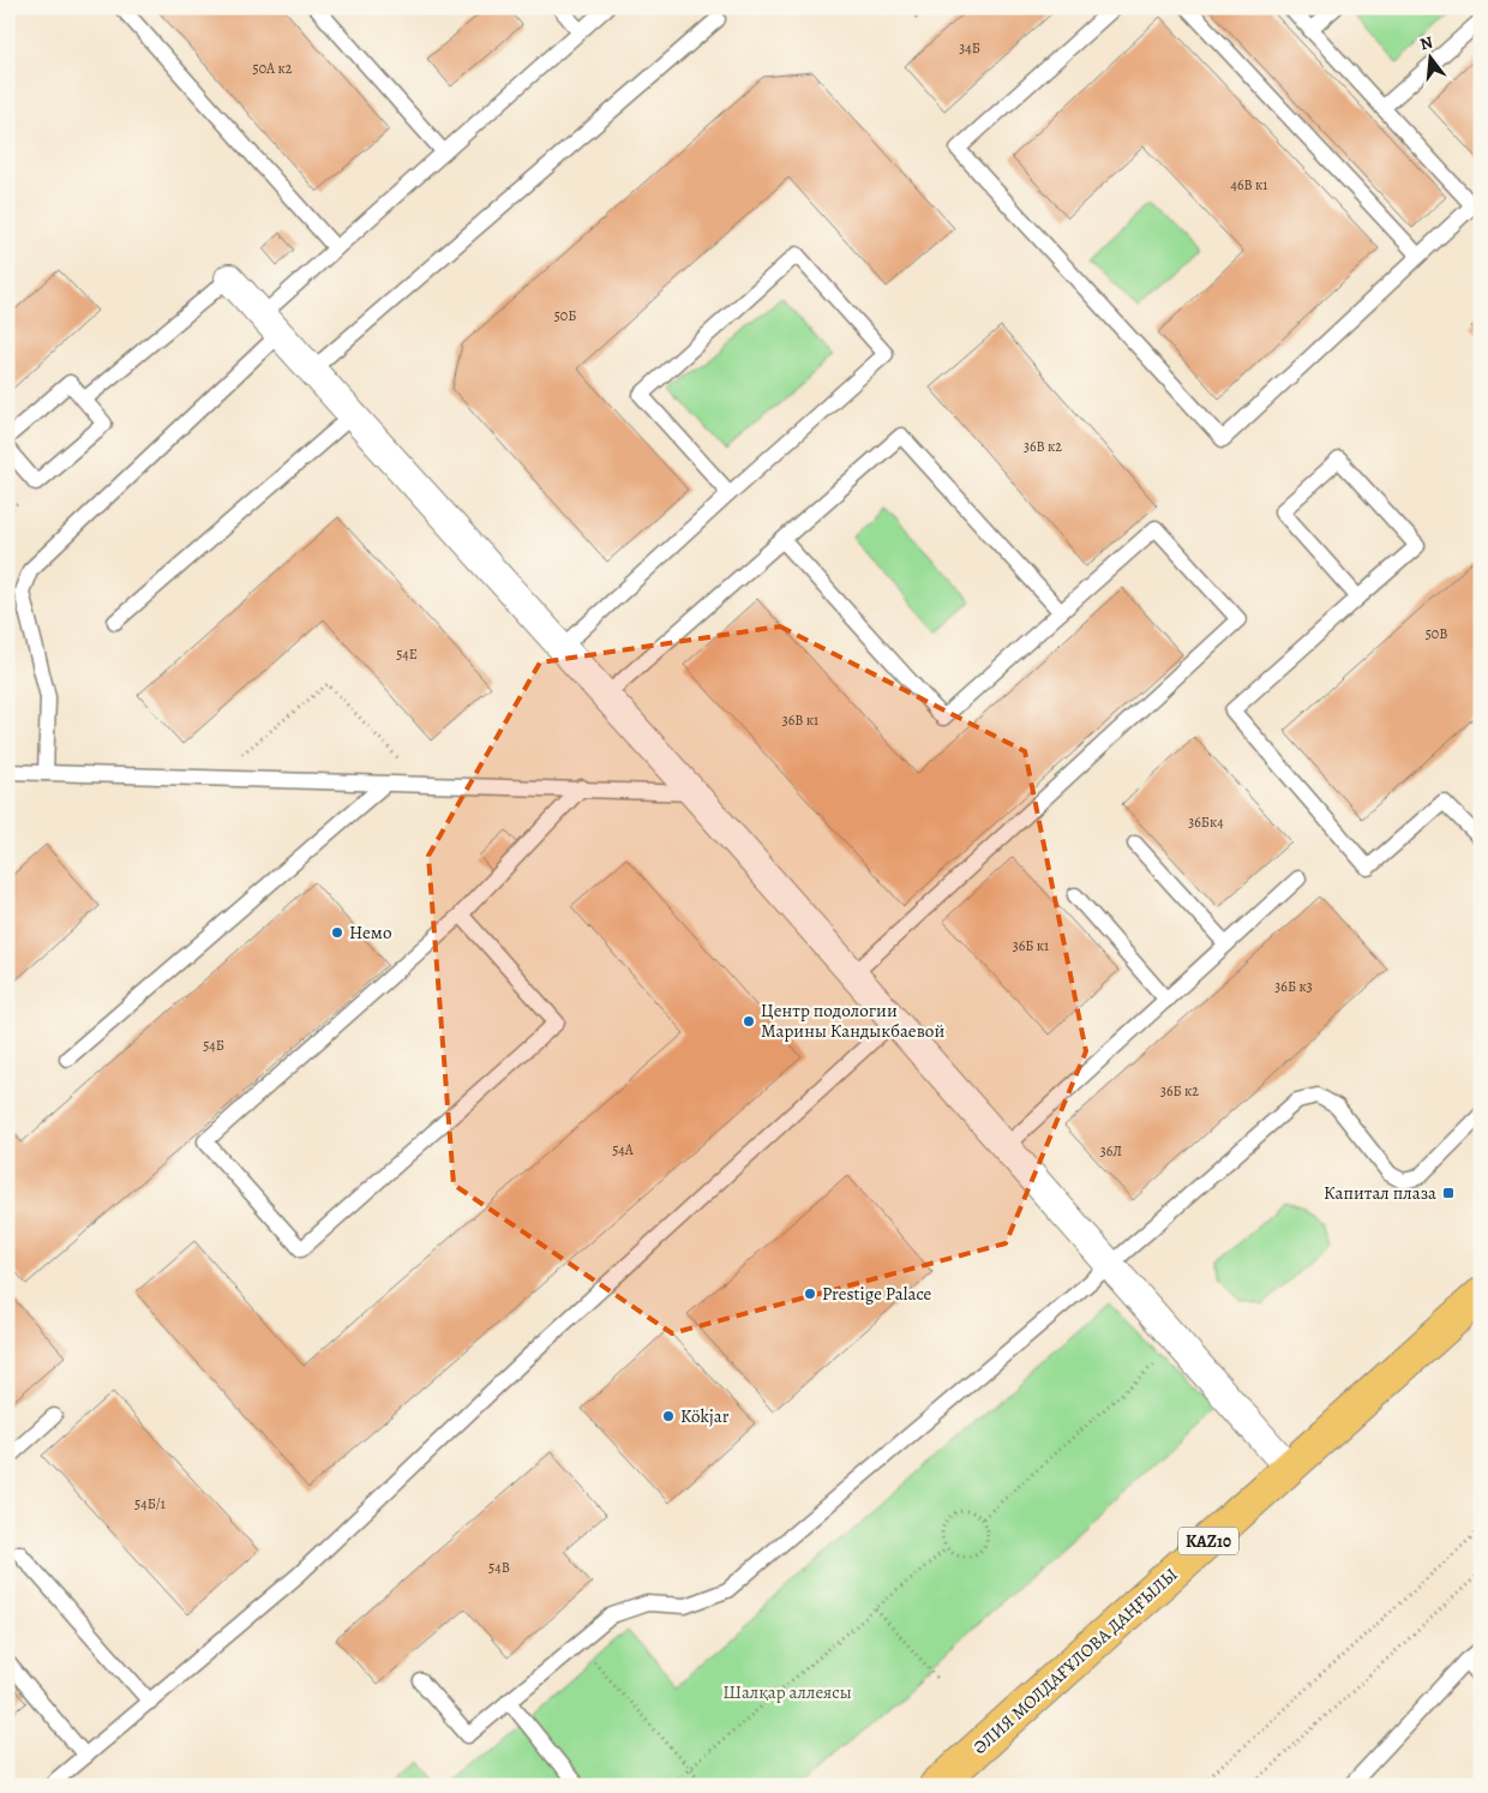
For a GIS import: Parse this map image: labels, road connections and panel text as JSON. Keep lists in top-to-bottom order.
{
  "streets": {
    "main road": ["KAZ10", "ӘЛИЯ МОЛДАҒҰЛОВА ДАҢҒЫЛЫ"]
  },
  "parks": ["Шалқар аллеясы"],
  "places": {
    "other": [
      "Немо",
      "Центр подологии Марины Кандыкбаевой",
      "Prestige Palace",
      "Kökjar"
    ],
    "transit": ["Капитал плаза"]
  },
  "house_numbers": [
    "34Б",
    "50А к2",
    "46В к1",
    "50Б",
    "36В к2",
    "50В",
    "54Е",
    "36В к1",
    "36Бк4",
    "36Б к1",
    "36Б к3",
    "54Б",
    "36Б к2",
    "54А",
    "36Л",
    "54Б/1",
    "54В"
  ],
  "north": "top"
}
